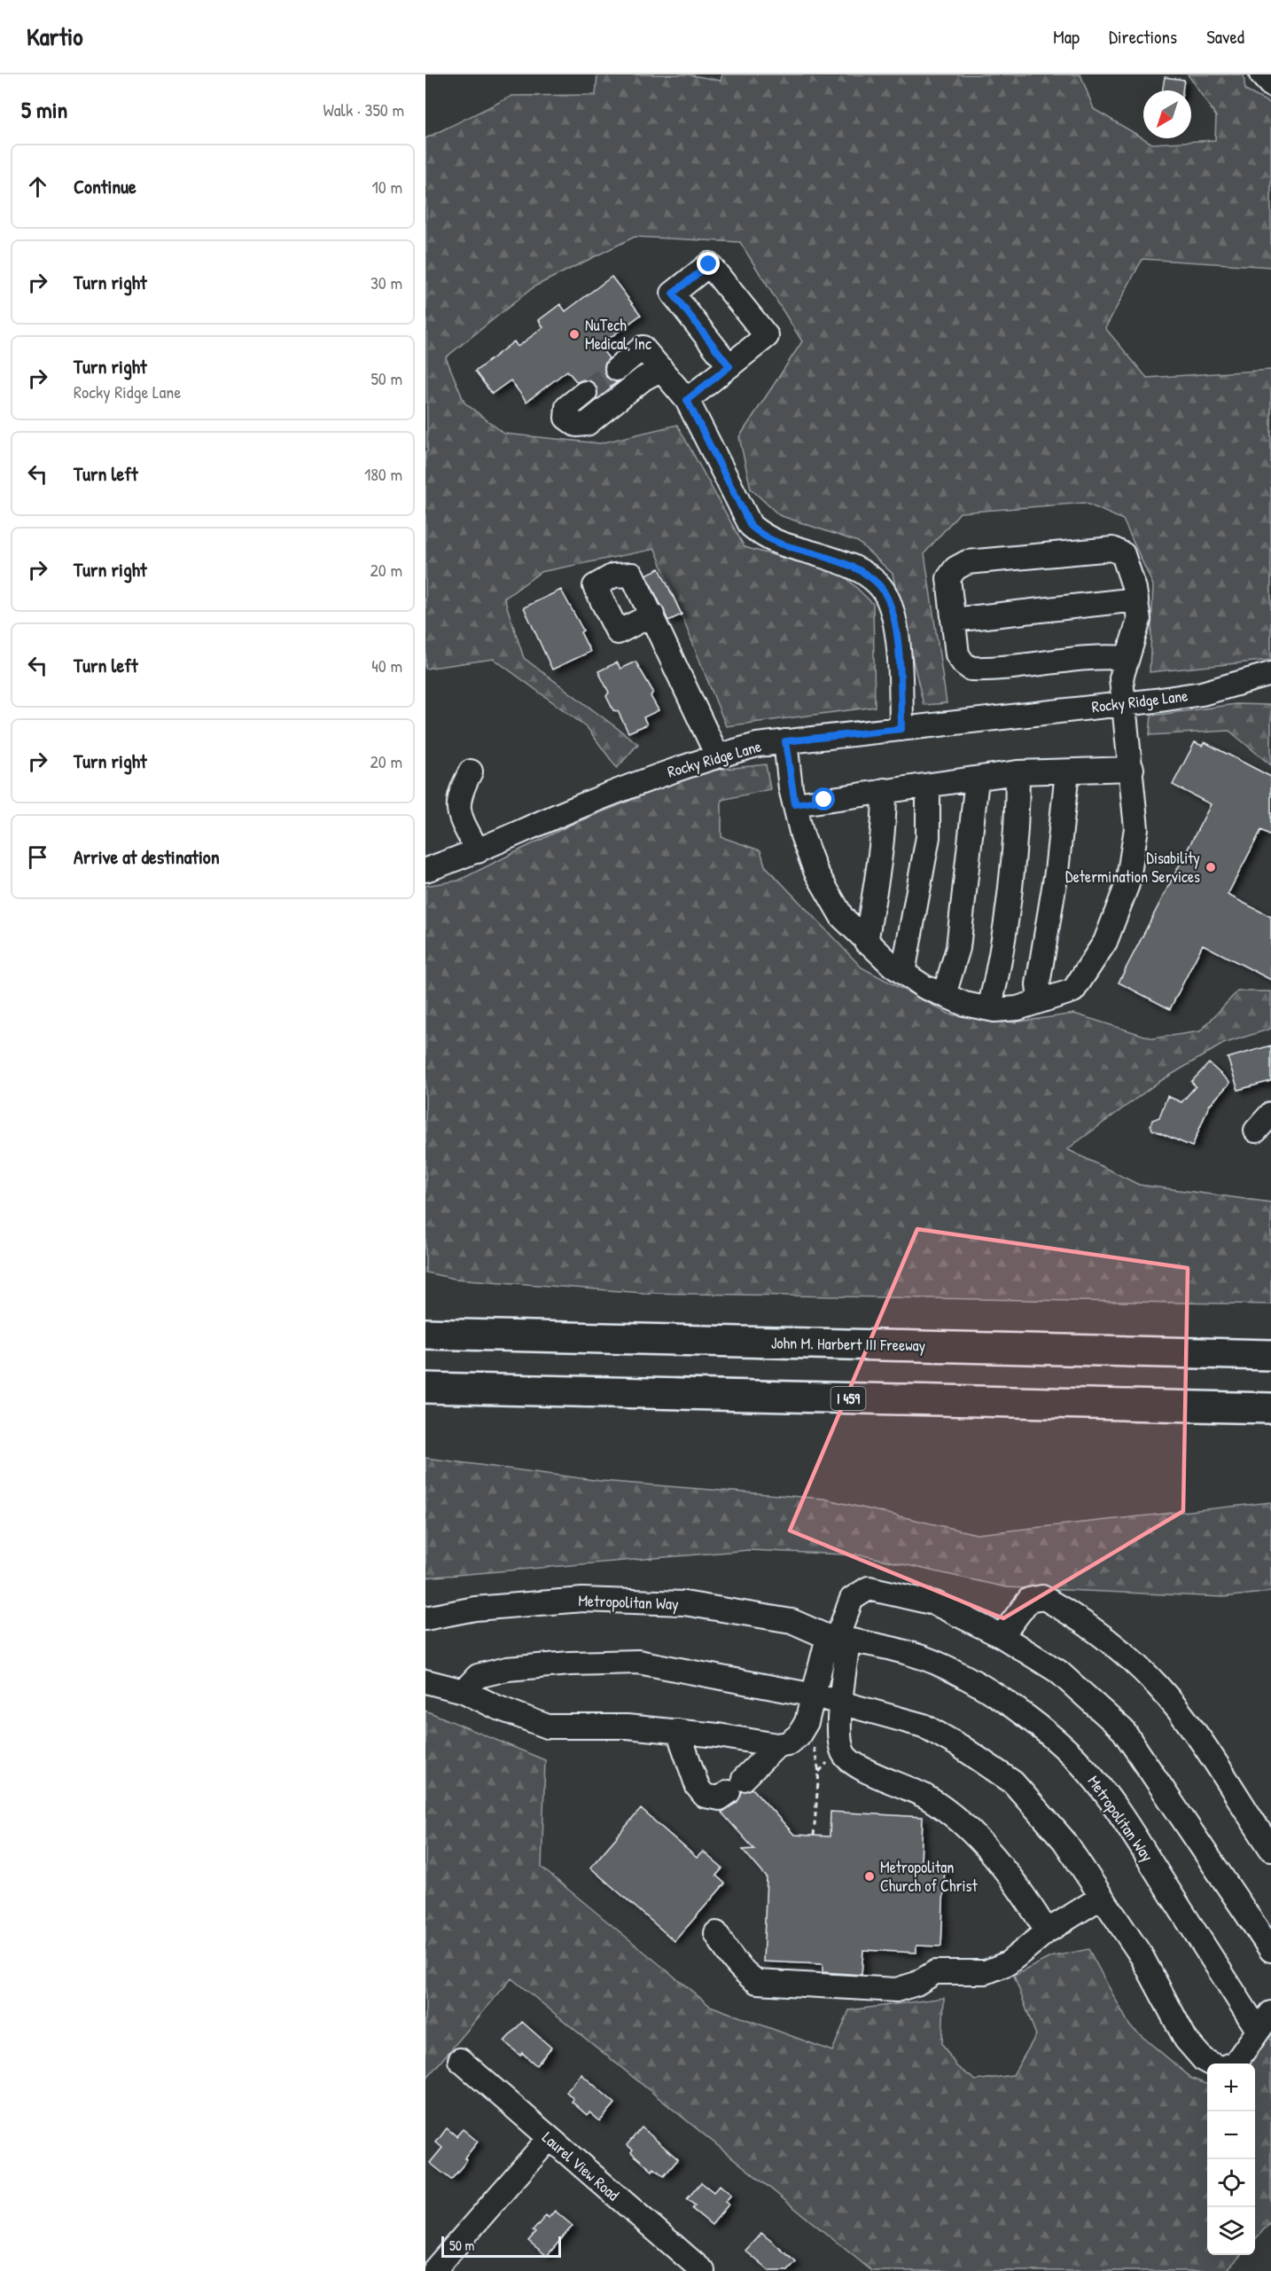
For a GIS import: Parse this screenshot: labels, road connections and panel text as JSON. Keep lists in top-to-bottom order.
{
  "streets": {
    "highway": ["John M. Harbert III Freeway", "I 459"],
    "street": ["Rocky Ridge Lane", "Metropolitan Way", "Laurel View Road"]
  },
  "places": ["NuTech Medical, Inc", "Disability Determination Services", "Metropolitan Church of Christ"],
  "scale_bar": "50 m",
  "north": "bottom left",
  "page": {
    "header": "Kartio",
    "nav": ["Map", "Directions", "Saved"],
    "heading": ["5 min", "Walk · 350 m"],
    "list": [
      ["Continue", "10 m"],
      ["Turn right", "30 m"],
      ["Turn right", "Rocky Ridge Lane", "50 m"],
      ["Turn left", "180 m"],
      ["Turn right", "20 m"],
      ["Turn left", "40 m"],
      ["Turn right", "20 m"],
      "Arrive at destination"
    ],
    "map_buttons": ["+", "−"],
    "scale": "50 m"
  }
}
